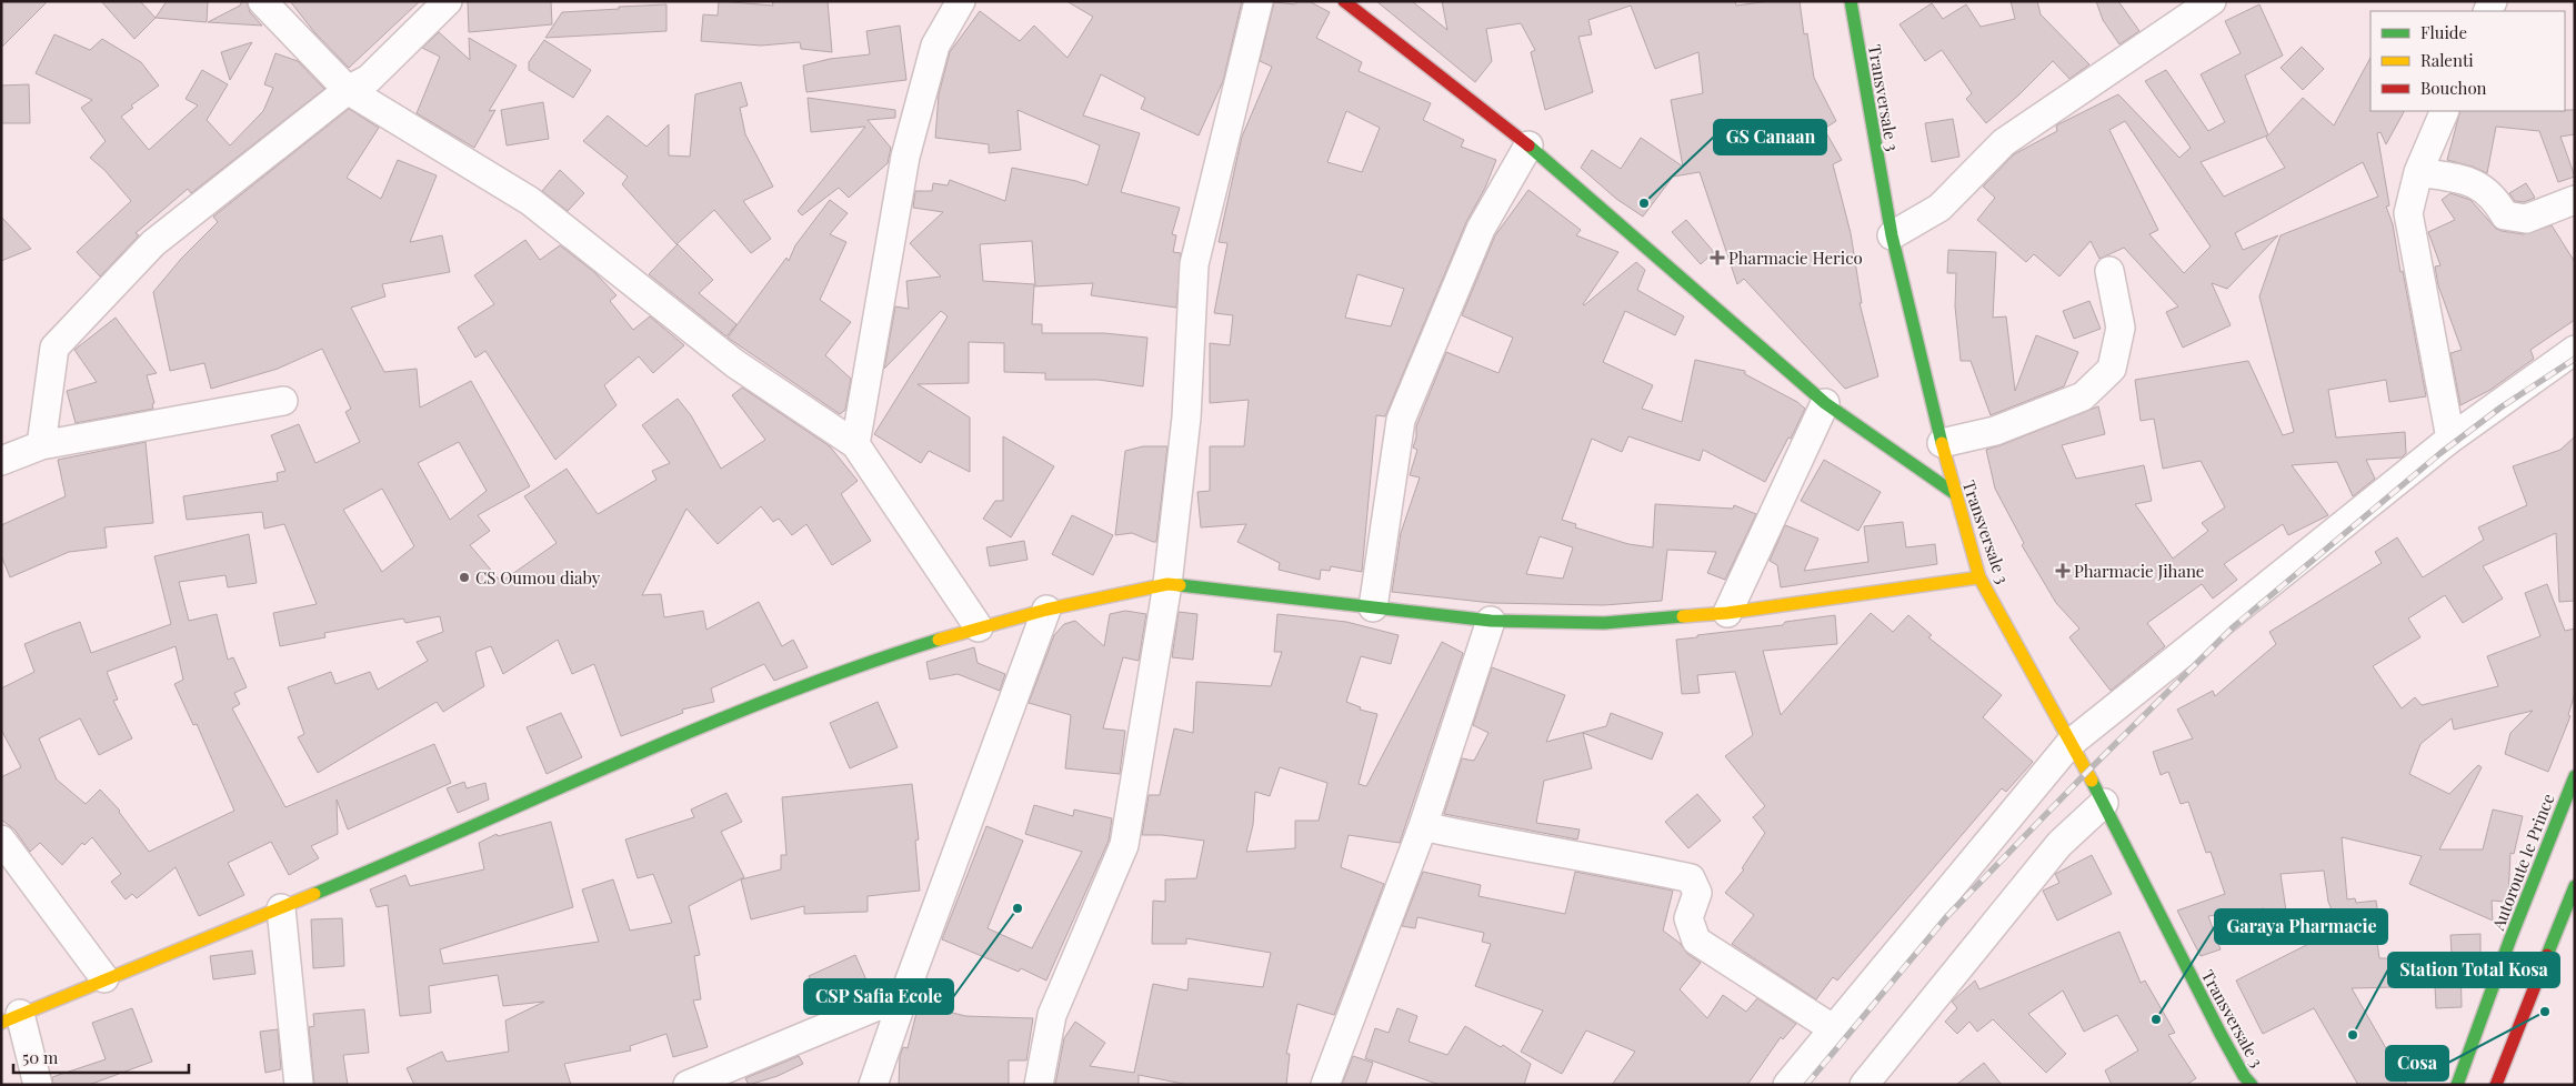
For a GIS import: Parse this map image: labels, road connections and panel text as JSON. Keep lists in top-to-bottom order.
{
  "streets": {
    "street": ["Transversale 3", "Autoroute le Prince"]
  },
  "places": {
    "other": [
      "GS Canaan",
      "CS Oumou diaby",
      "CSP Safia Ecole",
      "Cosa",
      "Garaya Pharmacie",
      "Station Total Kosa"
    ],
    "health": ["Pharmacie Herico", "Pharmacie Jihane"]
  },
  "legend": ["Fluide", "Ralenti", "Bouchon"],
  "scale_bar": "50 m"
}
